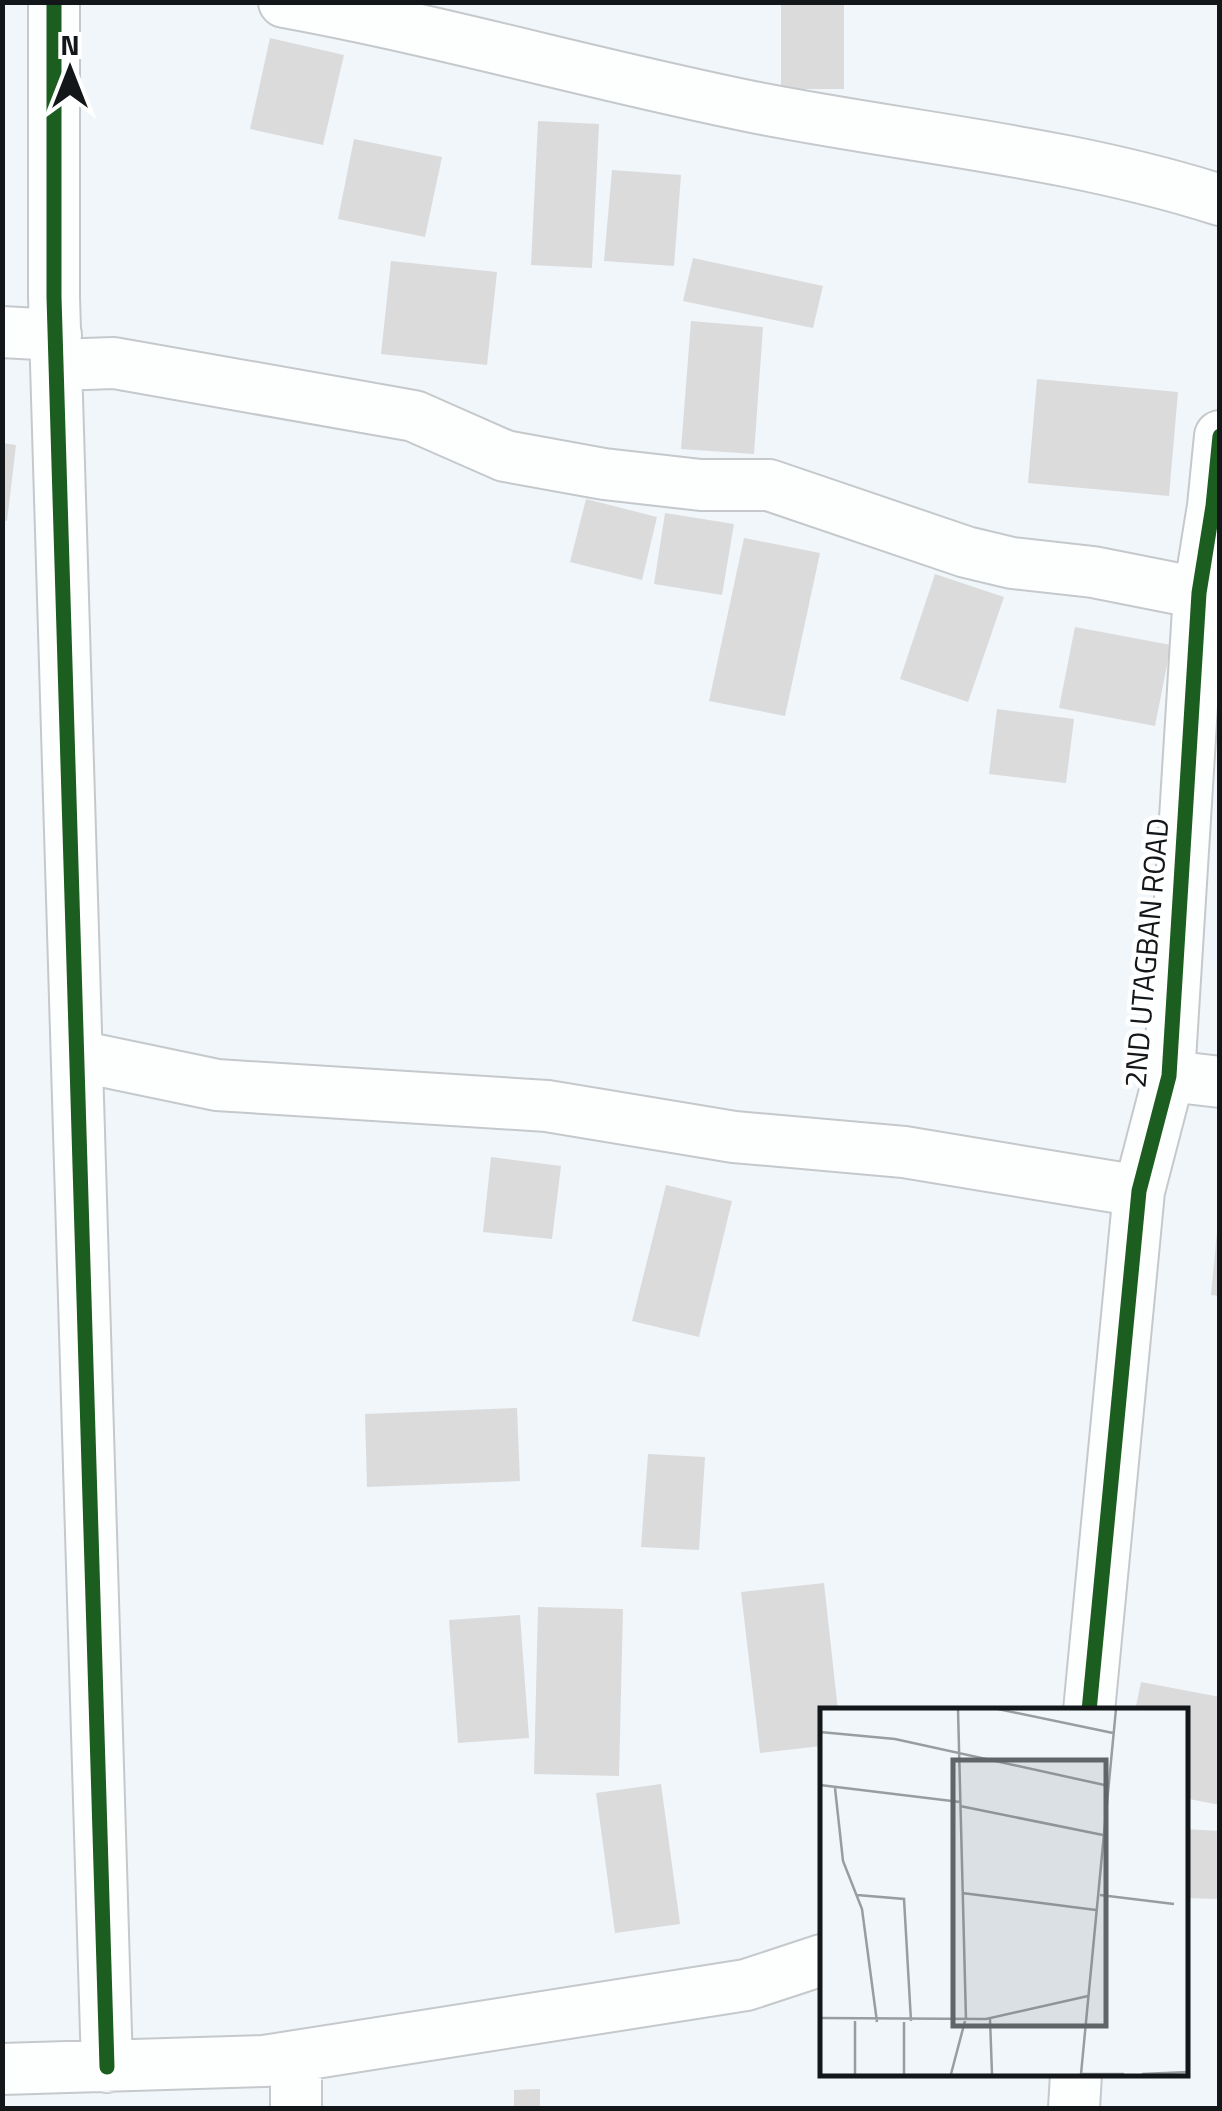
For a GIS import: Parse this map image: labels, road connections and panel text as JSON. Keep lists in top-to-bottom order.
{
  "streets": {
    "street": ["2ND UTAGBAN ROAD"]
  },
  "north": "top"
}
